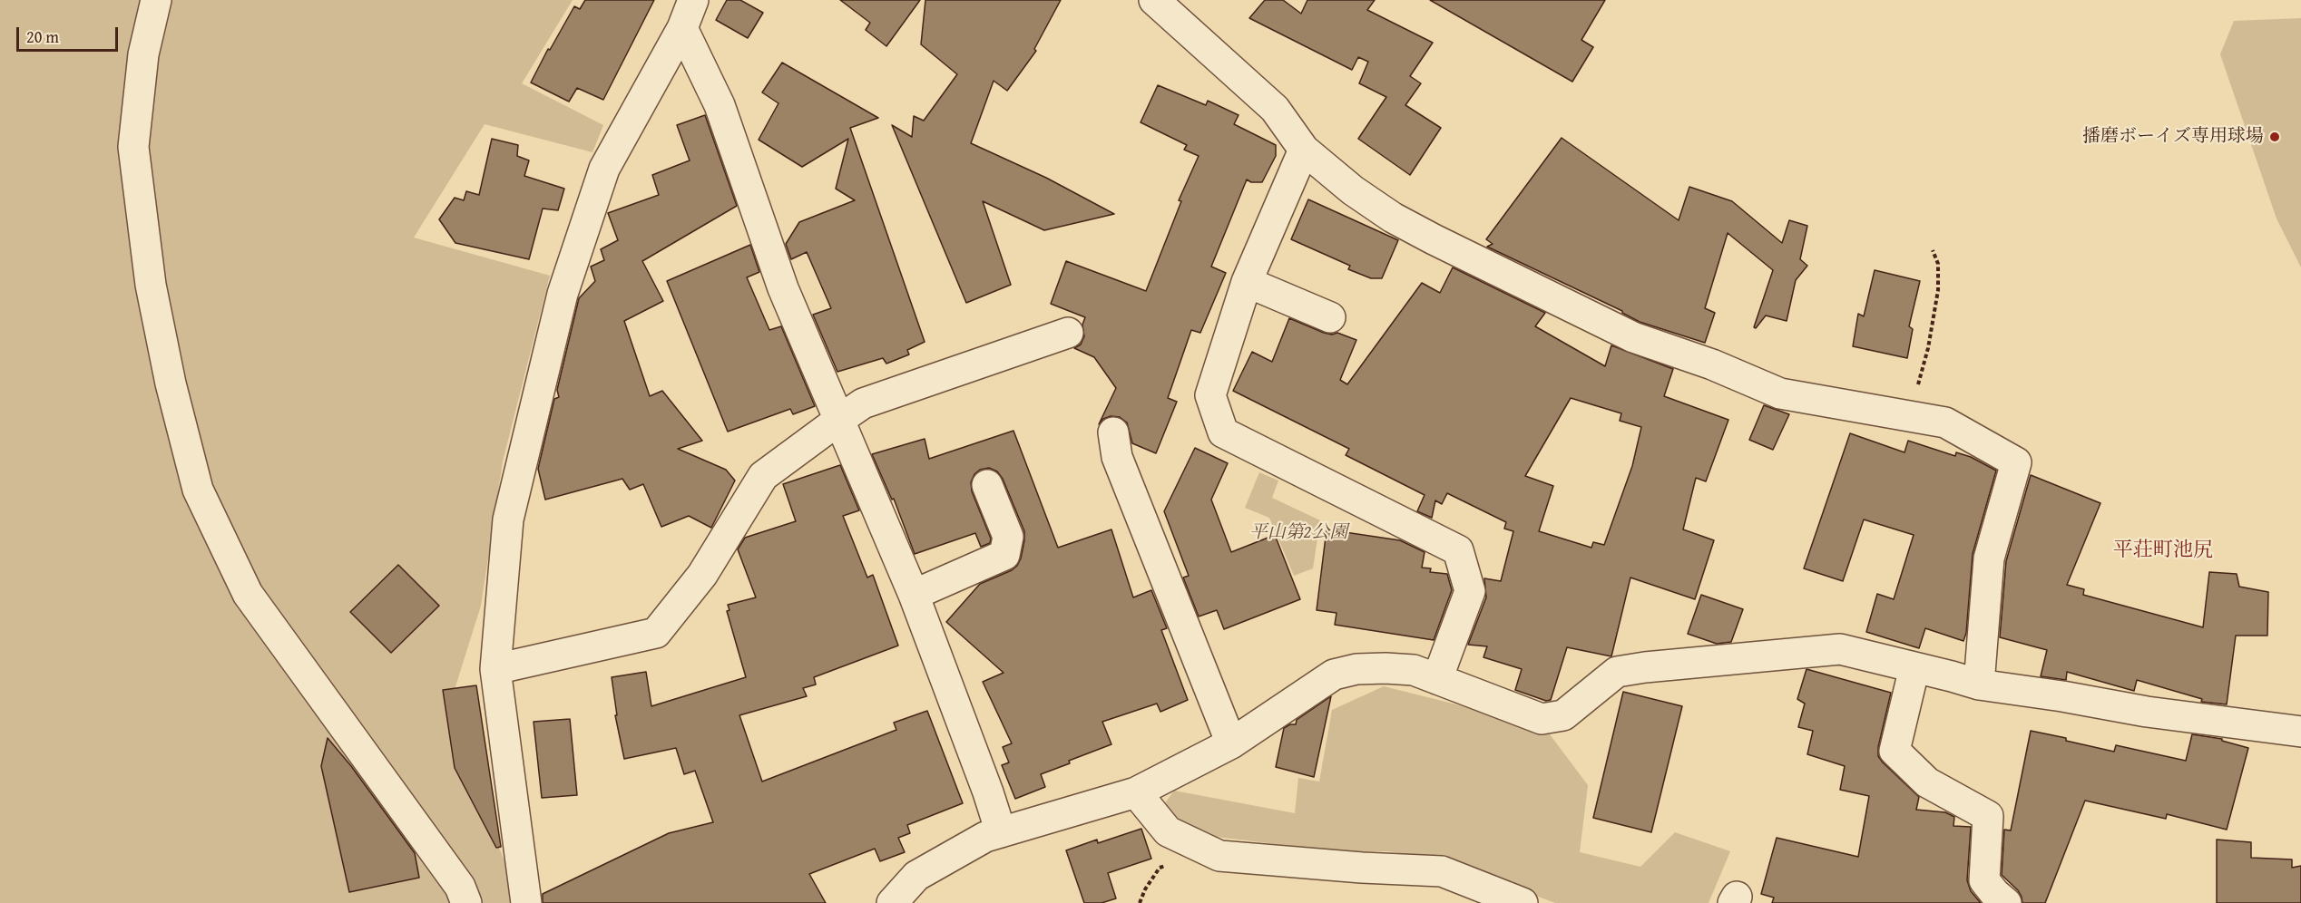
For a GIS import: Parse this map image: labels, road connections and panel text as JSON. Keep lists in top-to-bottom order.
{
  "districts": ["平荘町池尻"],
  "parks": ["平山第2公園"],
  "places": ["播磨ボーイズ専用球場"],
  "scale_bar": "20 m"
}
